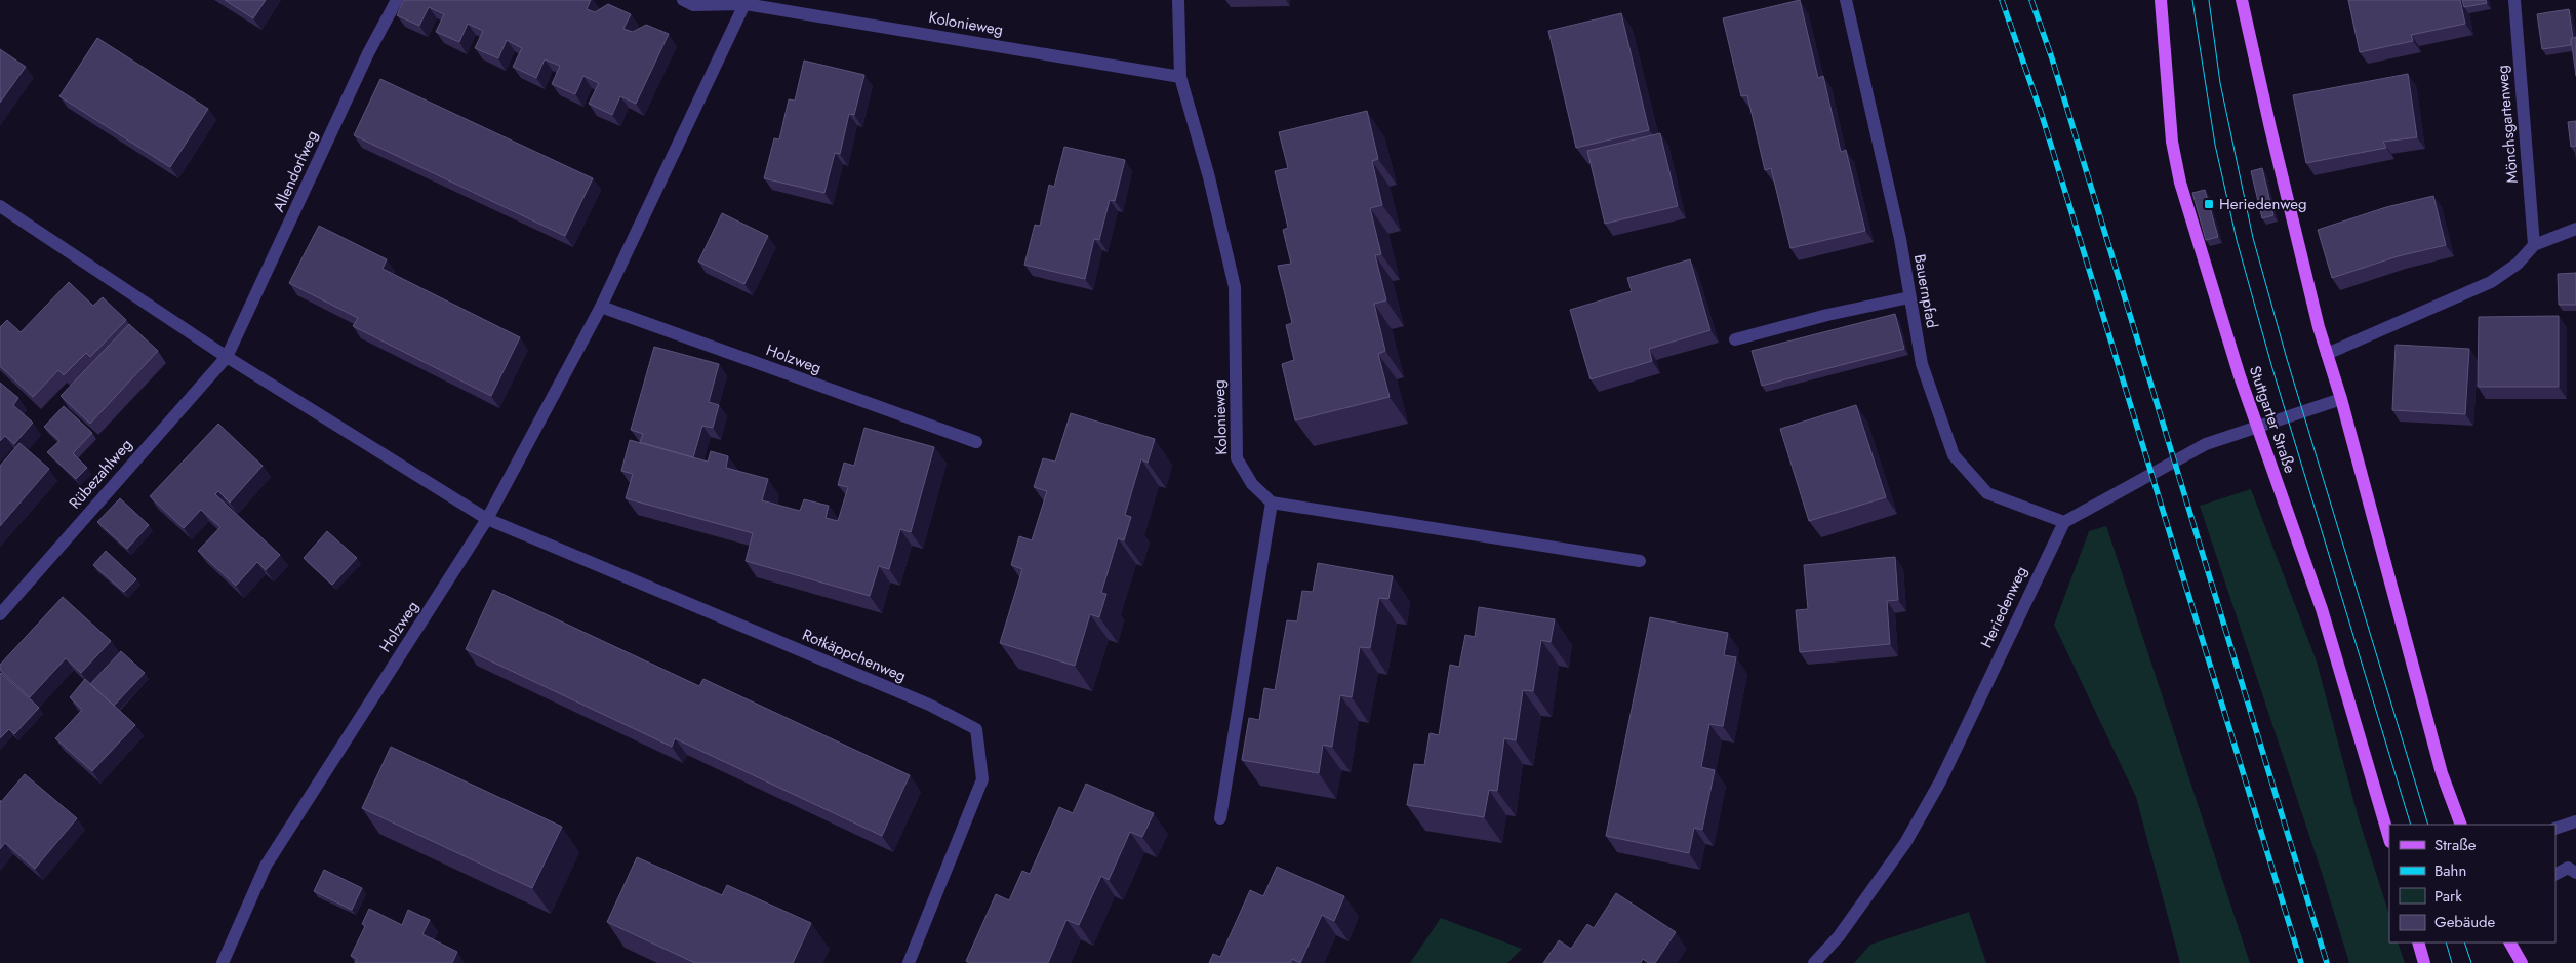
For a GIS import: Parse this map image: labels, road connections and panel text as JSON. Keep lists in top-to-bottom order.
{
  "streets": {
    "main road": ["Stuttgarter Straße"],
    "street": [
      "Kolonieweg",
      "Mönchsgartenweg",
      "Allendorfweg",
      "Bauernpfad",
      "Holzweg",
      "Rübezahlweg",
      "Heriedenweg",
      "Rotkäppchenweg"
    ]
  },
  "crossings": [
    ["Kolonieweg", "Holzweg"],
    ["Allendorfweg", "Rübezahlweg"],
    ["Bauernpfad", "Heriedenweg"],
    ["Holzweg", "Rotkäppchenweg"]
  ],
  "places": {
    "transit": ["Heriedenweg"]
  },
  "legend": [
    "Straße",
    "Bahn",
    "Park",
    "Gebäude"
  ]
}
